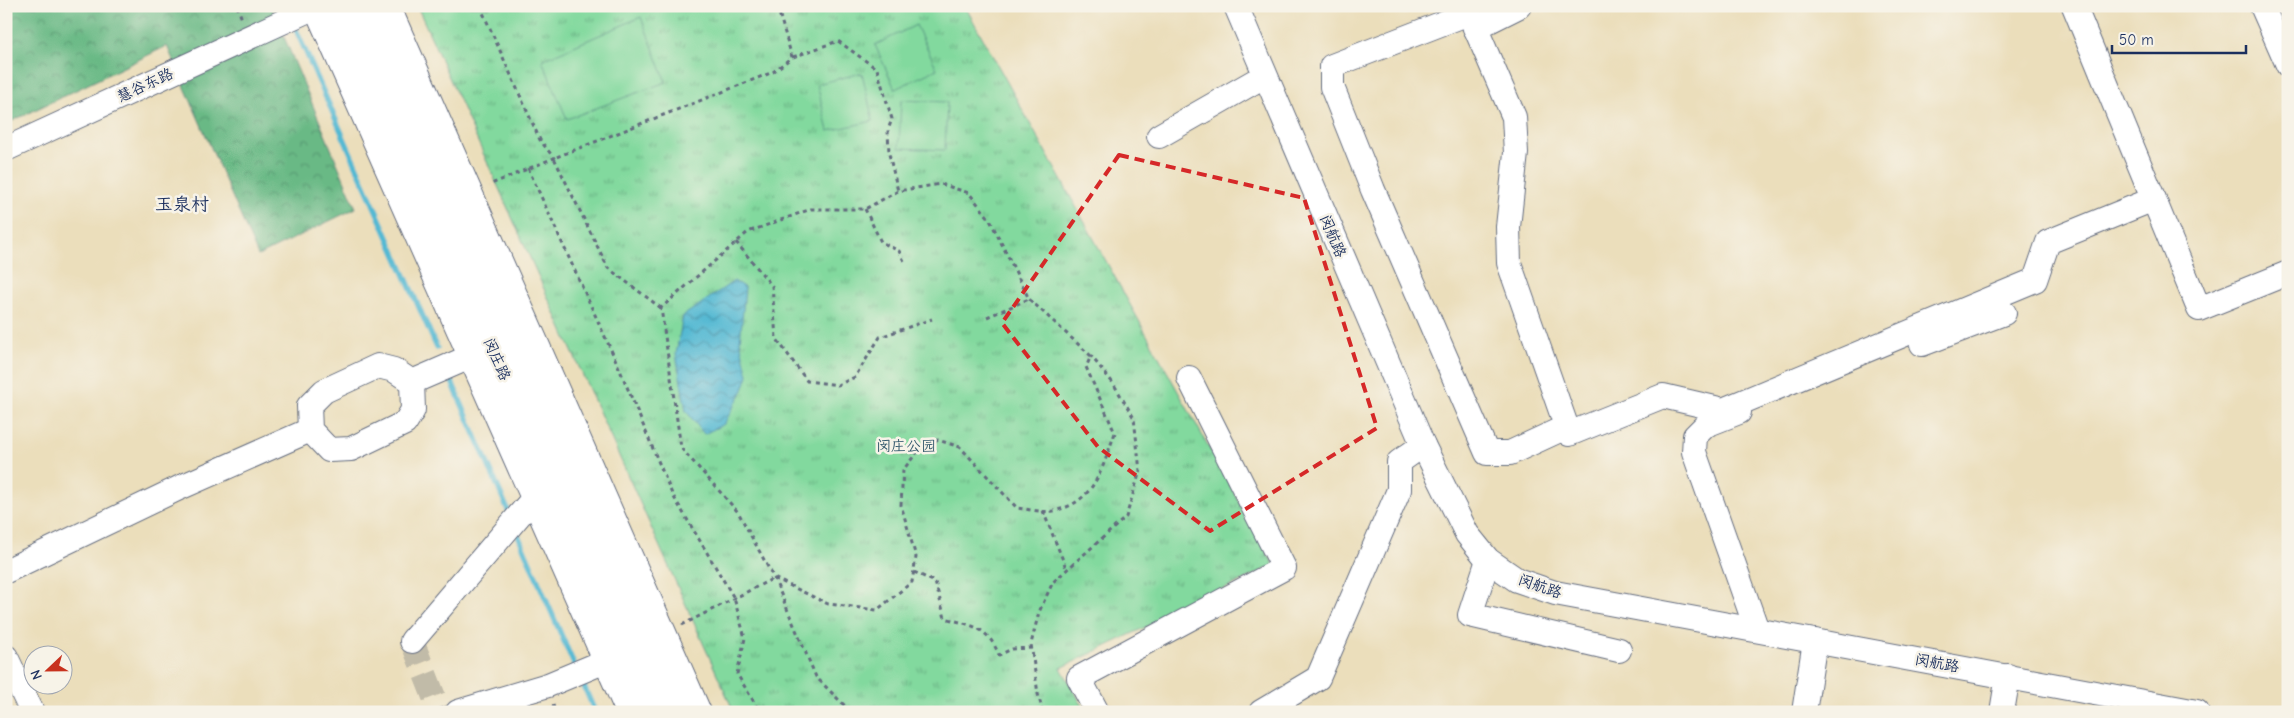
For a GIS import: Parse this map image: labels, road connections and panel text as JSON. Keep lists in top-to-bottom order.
{
  "streets": {
    "main road": ["闵庄路"],
    "street": ["慧谷东路", "闵航路"]
  },
  "crossings": [
    ["慧谷东路", "闵庄路"]
  ],
  "districts": ["玉泉村"],
  "parks": ["闵庄公园"],
  "scale_bar": "50 m",
  "north": "left"
}
